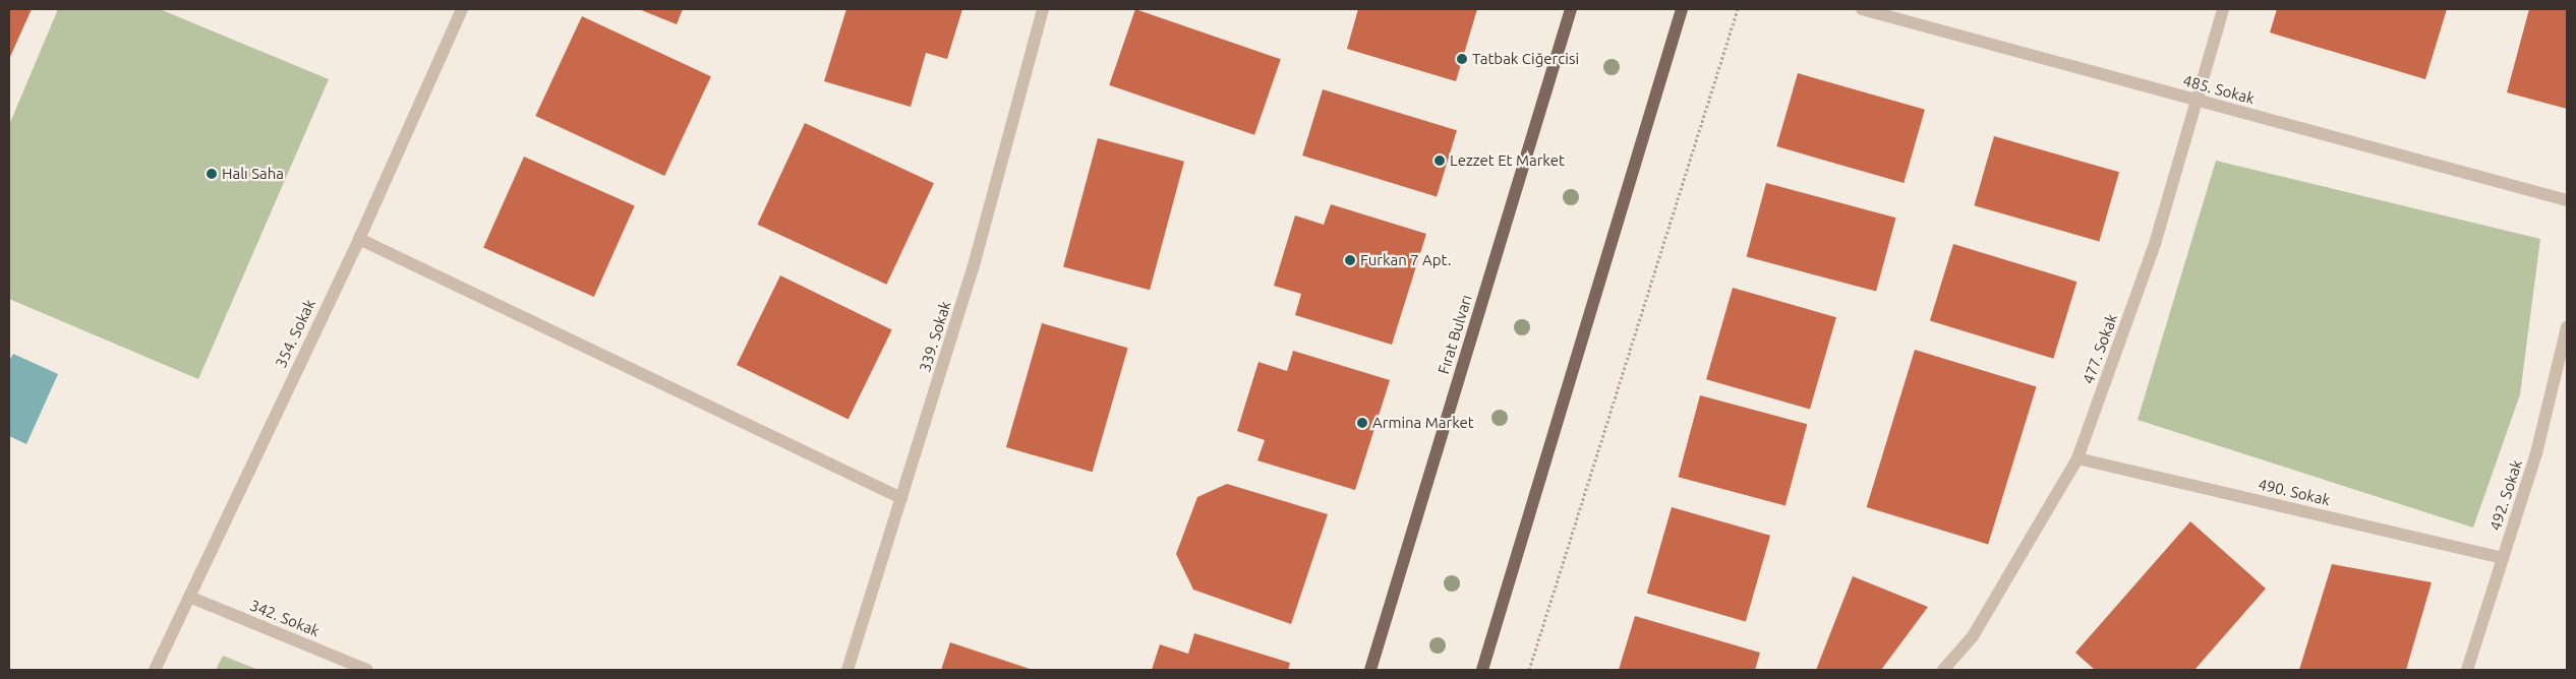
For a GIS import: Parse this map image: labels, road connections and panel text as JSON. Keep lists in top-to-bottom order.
{
  "streets": {
    "main road": ["Fırat Bulvarı"],
    "street": [
      "485. Sokak",
      "354. Sokak",
      "339. Sokak",
      "477. Sokak",
      "490. Sokak",
      "492. Sokak",
      "342. Sokak"
    ]
  },
  "crossings": [
    ["485. Sokak", "477. Sokak"],
    ["354. Sokak", "342. Sokak"],
    ["477. Sokak", "490. Sokak"],
    ["490. Sokak", "492. Sokak"]
  ],
  "places": [
    "Tatbak Ciğercisi",
    "Lezzet Et Market",
    "Halı Saha",
    "Furkan 7 Apt.",
    "Armina Market"
  ]
}
